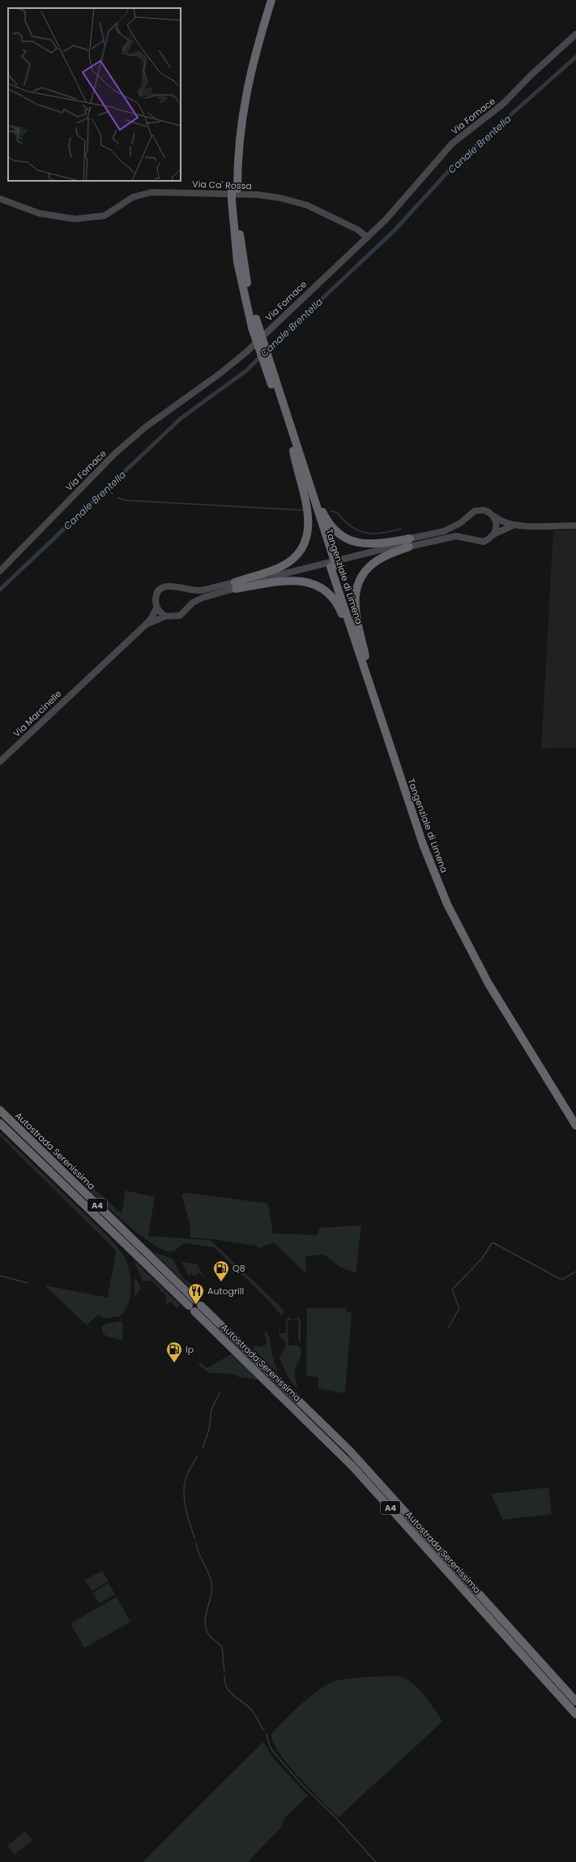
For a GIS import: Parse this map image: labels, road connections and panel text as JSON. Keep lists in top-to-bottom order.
{
  "streets": {
    "highway": ["Tangenziale di Limena", "Autostrada Serenissima", "A4"],
    "street": ["Via Fornace", "Via Ca' Rossa", "Via Marcinelle"]
  },
  "crossings": [
    ["Via Fornace", "Via Ca' Rossa"]
  ],
  "water": ["Canale Brentella"],
  "places": {
    "fuel station": ["Q8", "Ip"],
    "restaurant": ["Autogrill"]
  }
}
